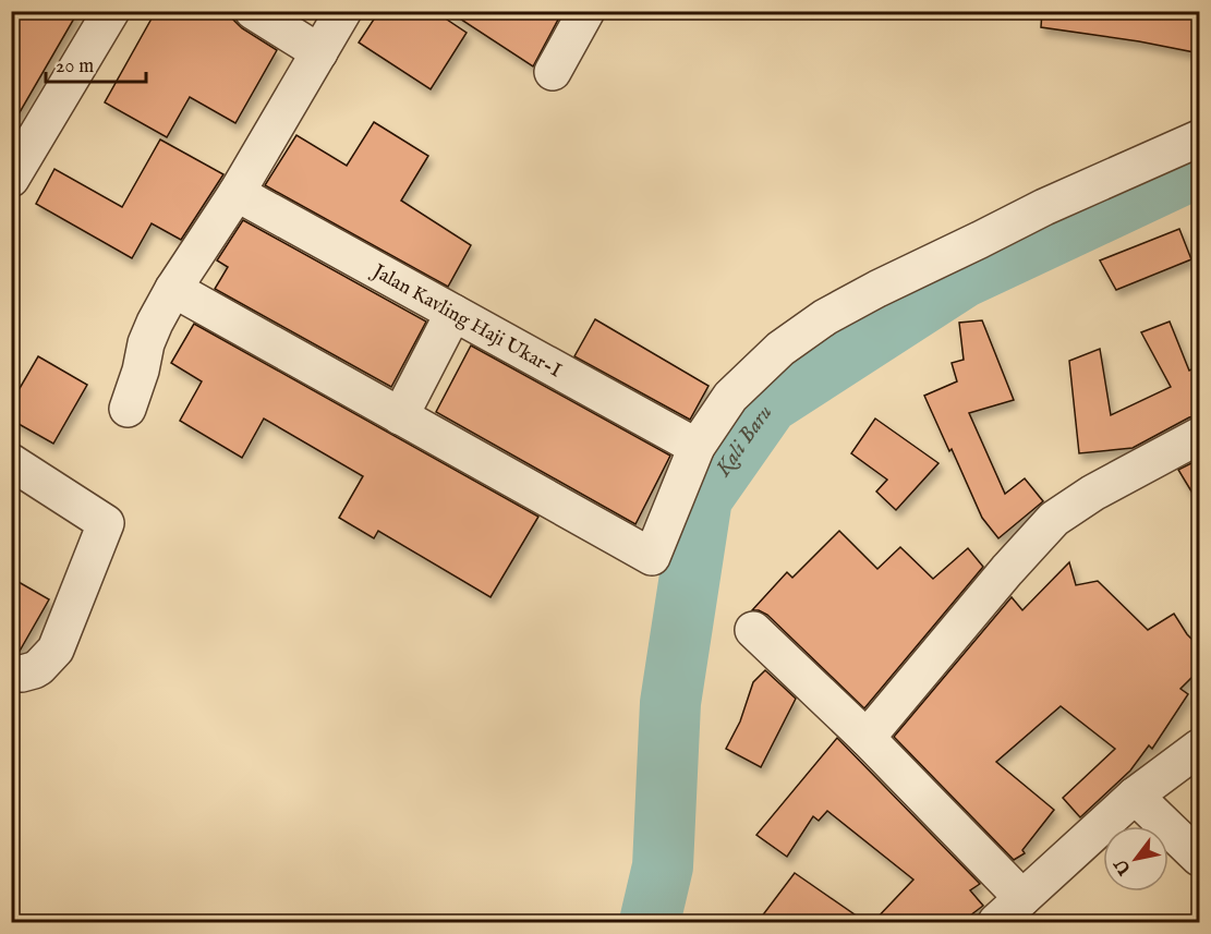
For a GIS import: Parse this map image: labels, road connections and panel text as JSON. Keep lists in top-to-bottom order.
{
  "streets": {
    "street": ["Jalan Kavling Haji Ukar-I"]
  },
  "water": ["Kali Baru"],
  "scale_bar": "20 m",
  "north": "bottom left"
}
